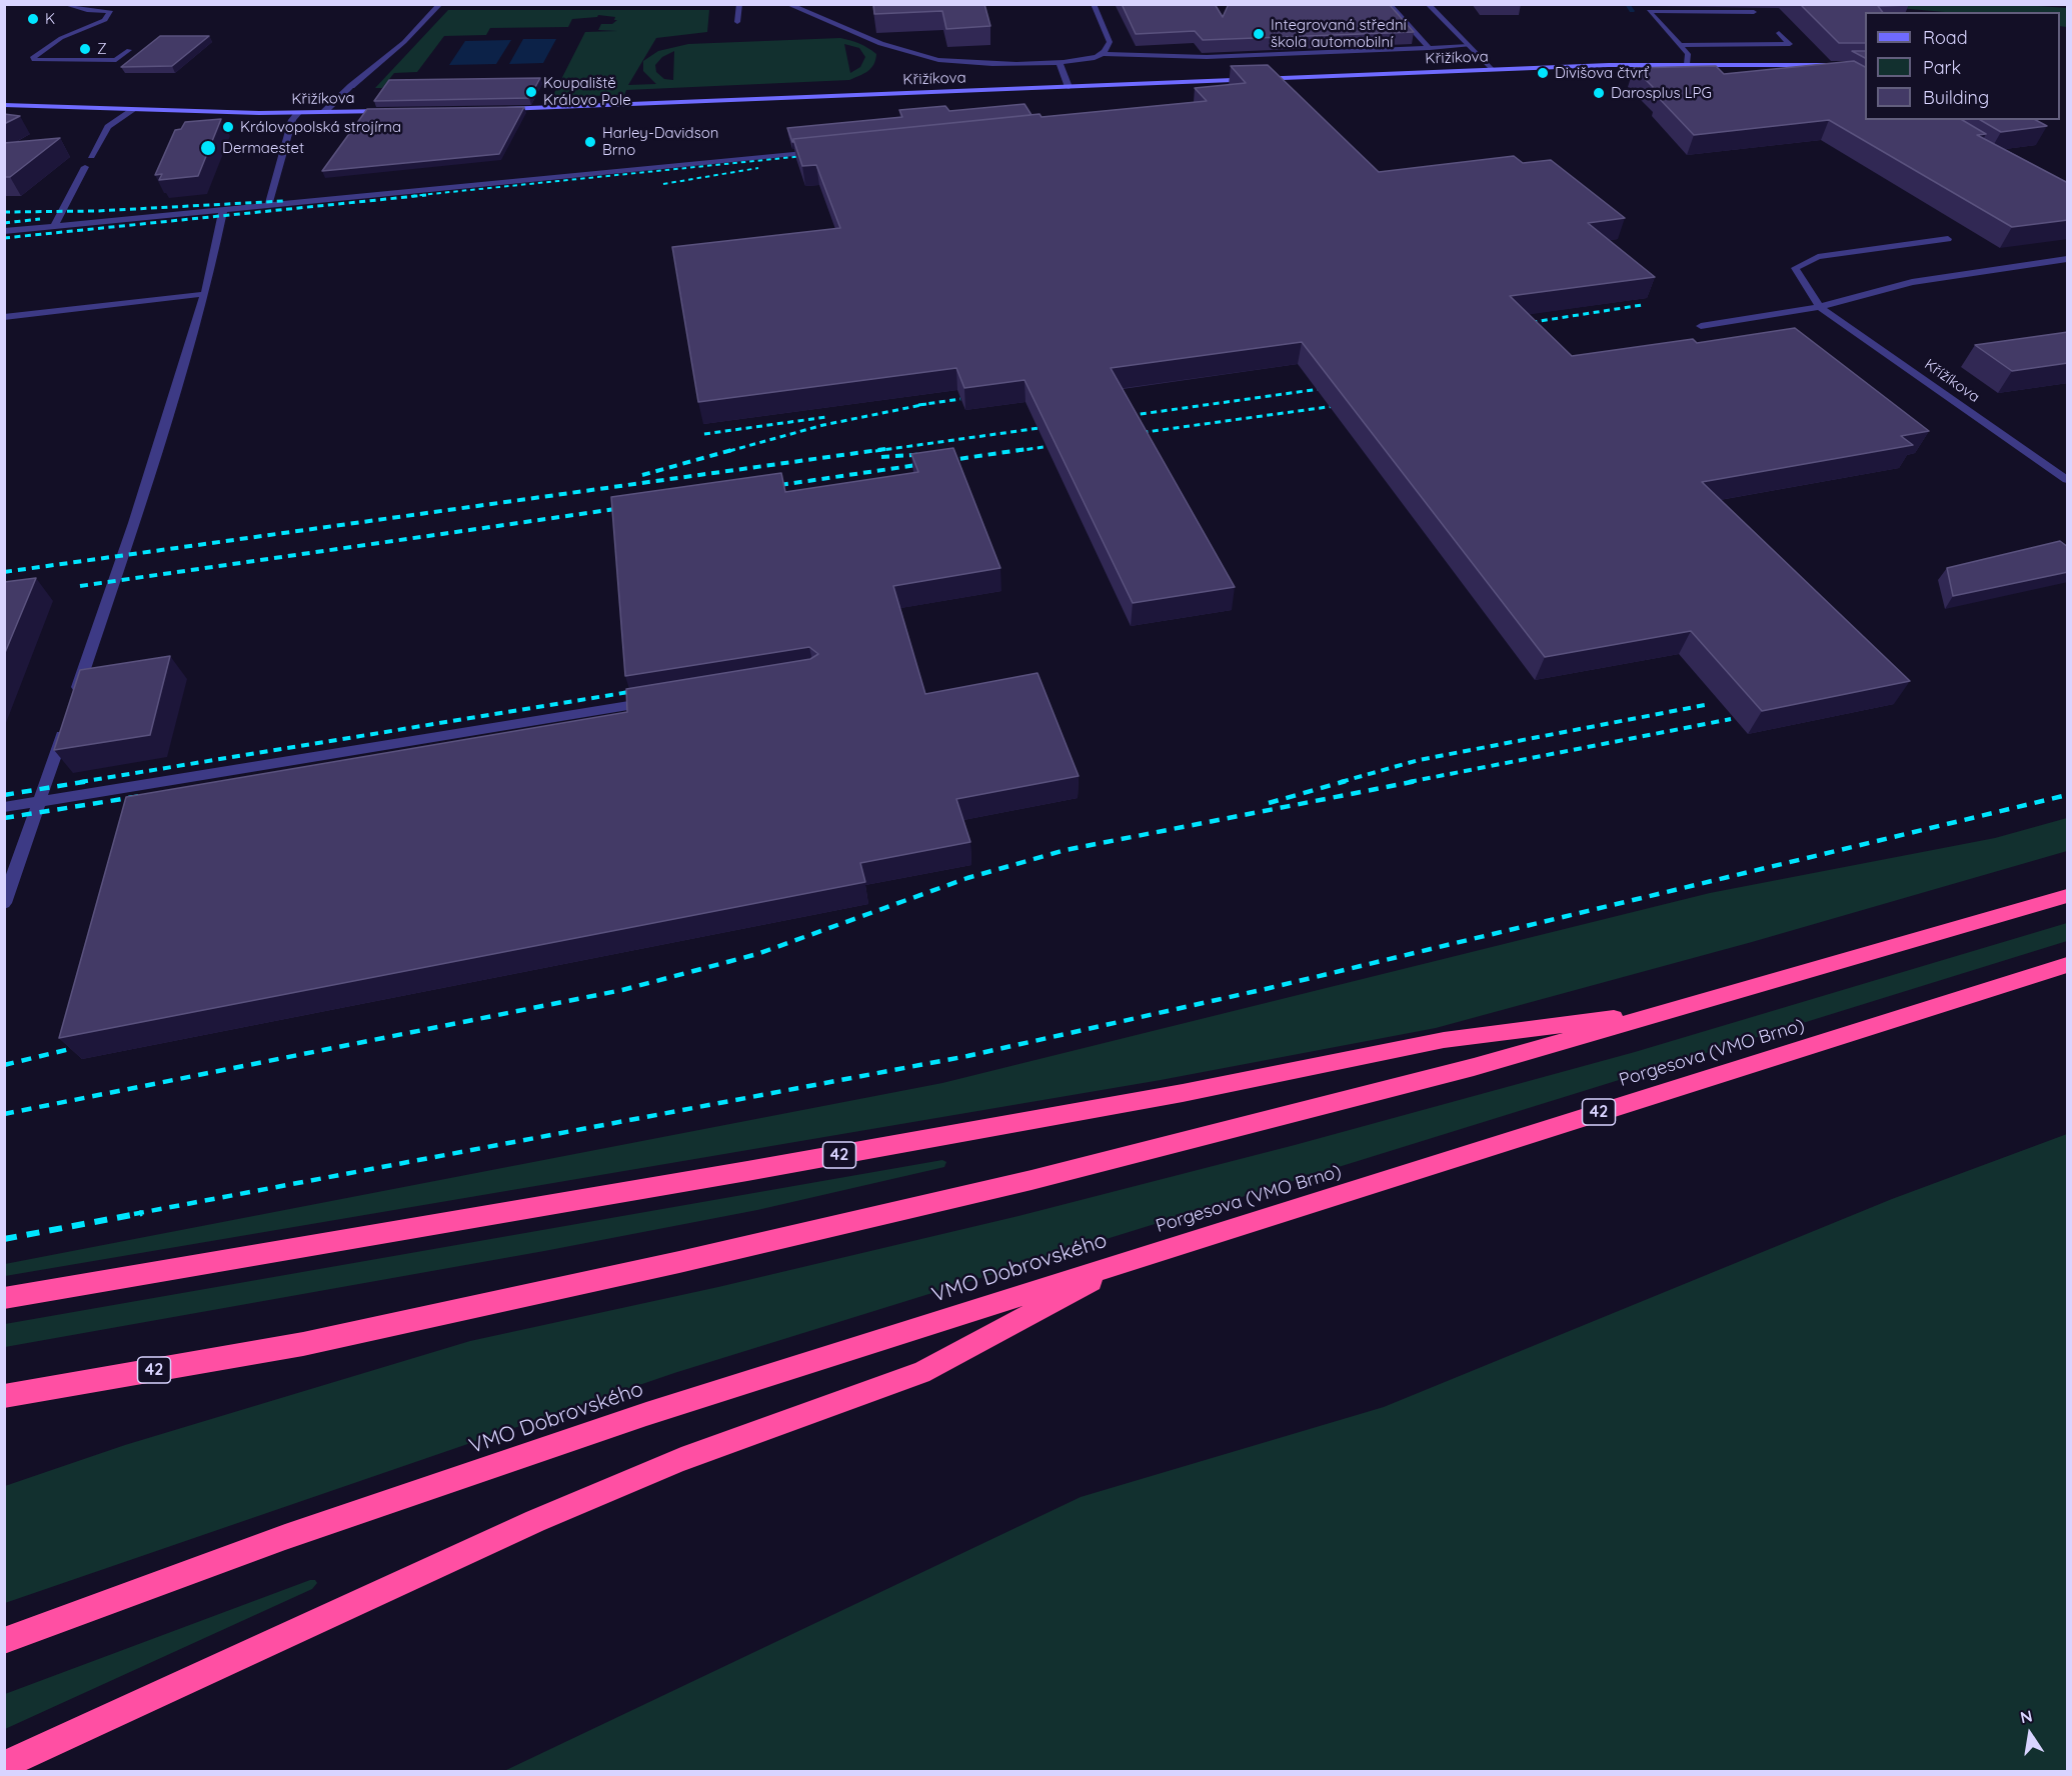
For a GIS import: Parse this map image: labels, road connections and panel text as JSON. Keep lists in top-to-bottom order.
{
  "streets": {
    "highway": ["Porgesova (VMO Brno)", "42", "VMO Dobrovského"],
    "street": ["Křižíkova", "Křížíkova"]
  },
  "crossings": [
    ["Porgesova (VMO Brno)", "42"],
    ["Porgesova (VMO Brno)", "VMO Dobrovského"],
    ["42", "VMO Dobrovského"]
  ],
  "places": [
    "K",
    "Integrovaná střední škola automobilní",
    "Z",
    "Divišova čtvrť",
    "Koupaliště Královo Pole",
    "Darosplus LPG",
    "Královopolská strojírna",
    "Harley-Davidson Brno",
    "Dermaestet"
  ],
  "legend": ["Road", "Park", "Building"],
  "north": "top"
}
